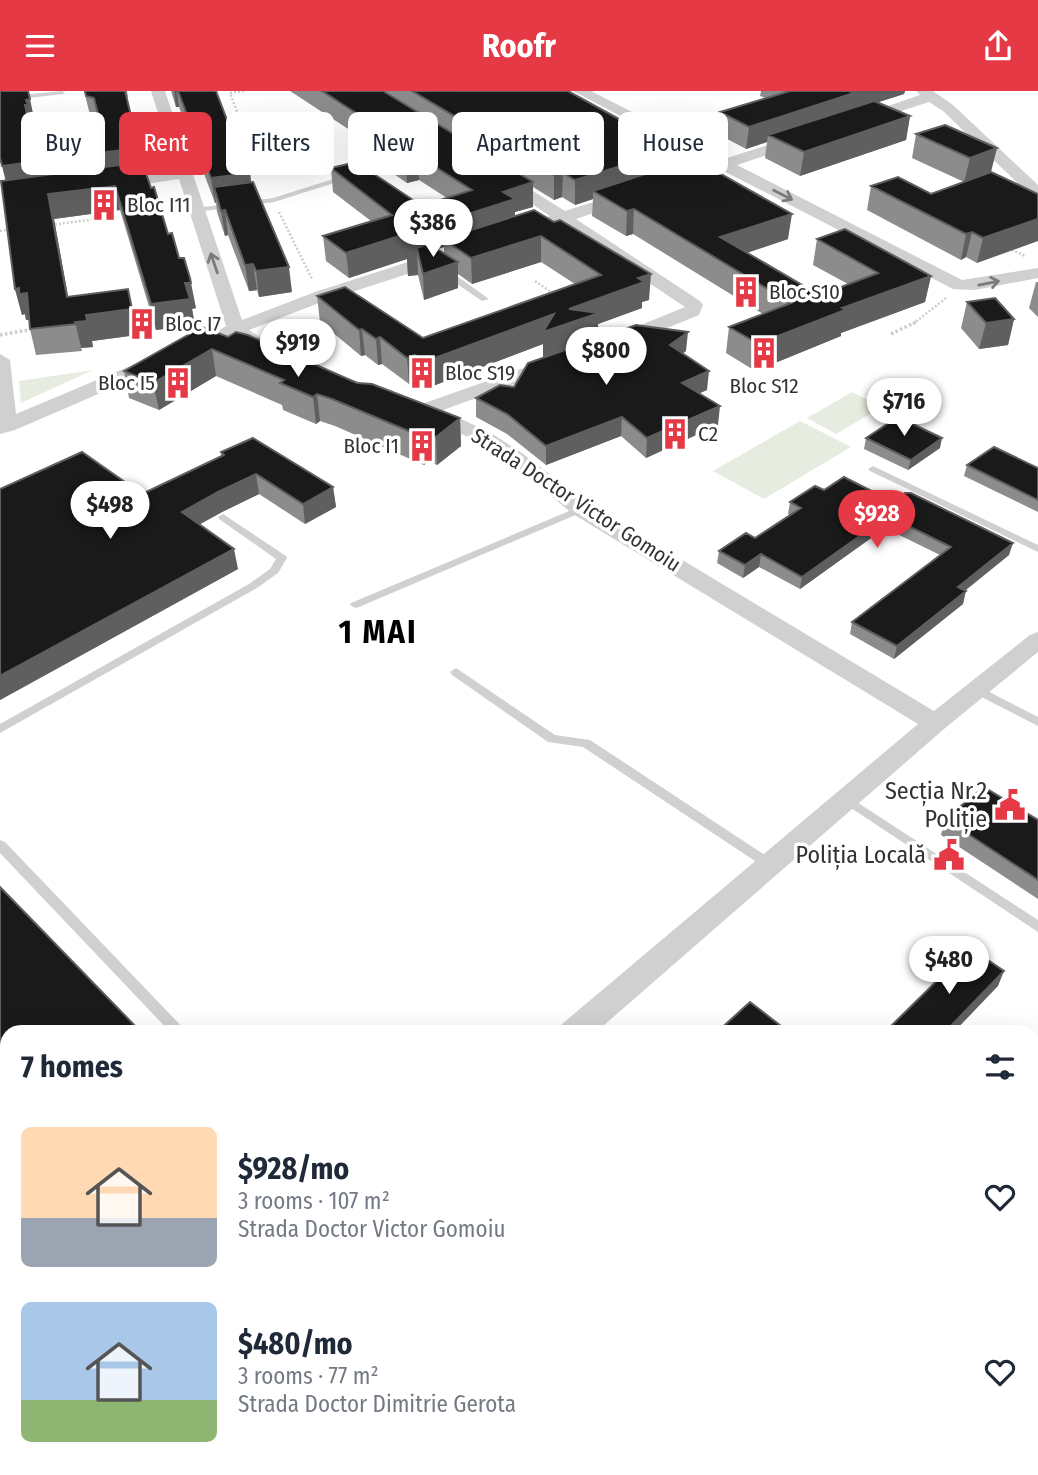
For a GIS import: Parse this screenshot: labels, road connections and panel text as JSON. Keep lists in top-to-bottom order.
{
  "streets": {
    "street": ["Strada Doctor Victor Gomoiu"]
  },
  "districts": ["1 MAI"],
  "places": {
    "building": [
      "Bloc I11",
      "Bloc S10",
      "Bloc I7",
      "Bloc S12",
      "Bloc S19",
      "Bloc I5",
      "C2",
      "Bloc I1"
    ],
    "public building": ["Secția Nr.2 Poliție", "Poliția Locală"]
  },
  "page": {
    "header": "Roofr",
    "chip": [
      "Buy",
      "Rent",
      "Filters",
      "New",
      "Apartment",
      "House"
    ],
    "price": [
      "$386",
      "$919",
      "$800",
      "$716",
      "$498",
      "$928",
      "$480"
    ],
    "heading": "7 homes",
    "list": [
      {
        "name": "$928/mo",
        "note": "3 rooms · 107 m² · Strada Doctor Victor Gomoiu"
      },
      {
        "name": "$480/mo",
        "note": "3 rooms · 77 m² · Strada Doctor Dimitrie Gerota"
      }
    ]
  }
}
